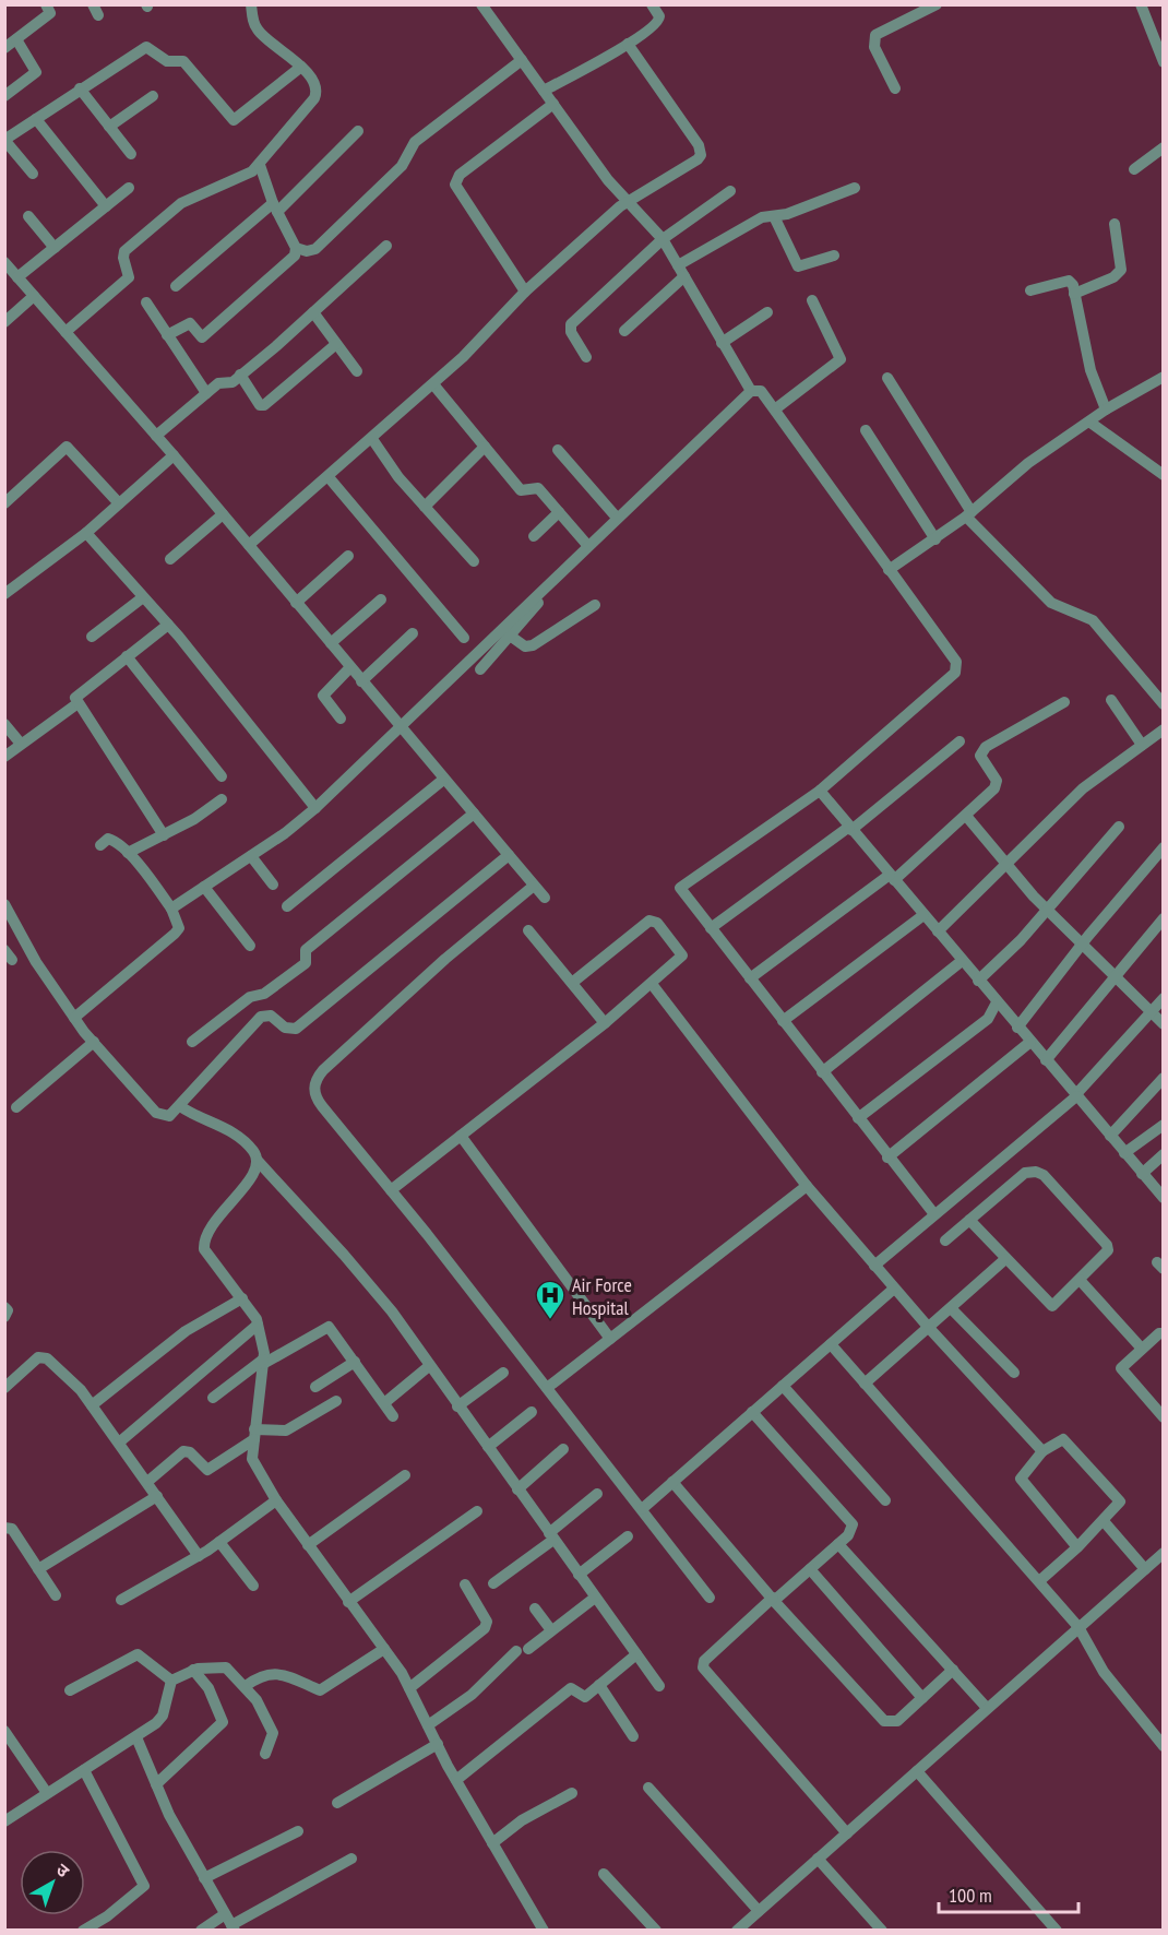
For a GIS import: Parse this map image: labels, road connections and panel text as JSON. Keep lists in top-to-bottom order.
{
  "places": {
    "hospital": ["Air Force Hospital"]
  },
  "scale_bar": "100 m",
  "north": "top right"
}
